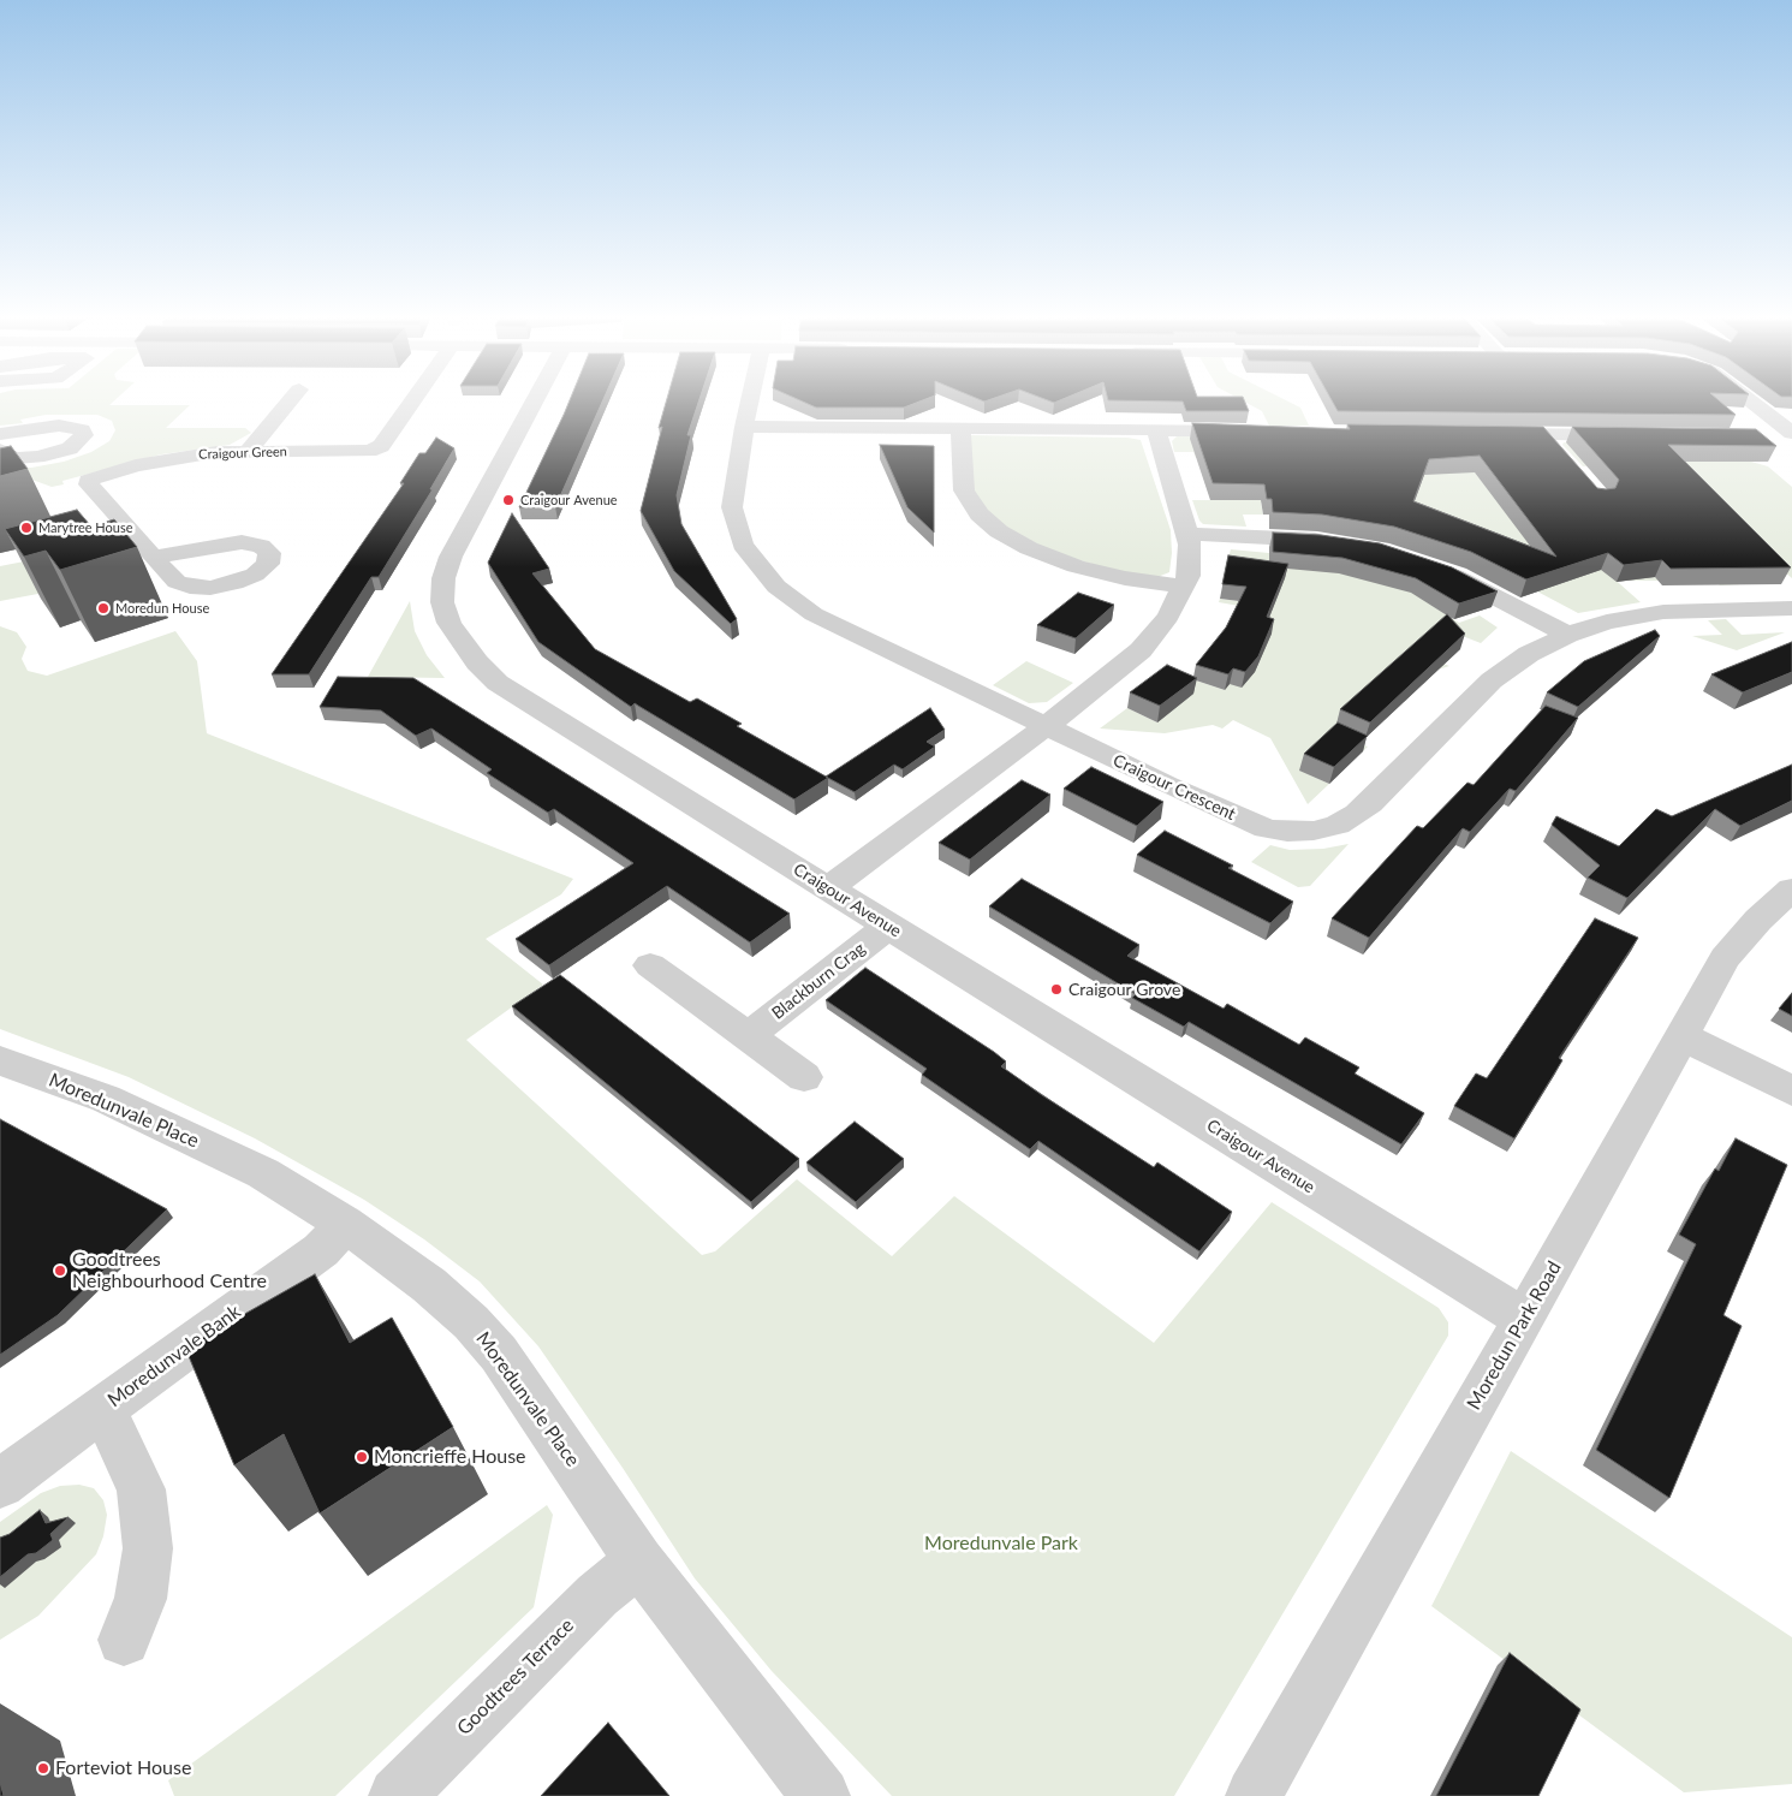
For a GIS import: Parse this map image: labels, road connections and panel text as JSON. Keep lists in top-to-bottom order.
{
  "streets": {
    "street": [
      "Craigour Green",
      "Craigour Crescent",
      "Craigour Avenue",
      "Blackburn Crag",
      "Moredunvale Place",
      "Moredun Park Road",
      "Moredunvale Bank",
      "Goodtrees Terrace"
    ]
  },
  "crossings": [
    ["Craigour Avenue", "Blackburn Crag"],
    ["Craigour Avenue", "Moredun Park Road"],
    ["Moredunvale Place", "Moredunvale Bank"],
    ["Moredunvale Place", "Goodtrees Terrace"]
  ],
  "parks": ["Moredunvale Park"],
  "places": [
    "Craigour Avenue",
    "Marytree House",
    "Moredun House",
    "Craigour Grove",
    "Goodtrees Neighbourhood Centre",
    "Moncrieffe House",
    "Forteviot House"
  ]
}
